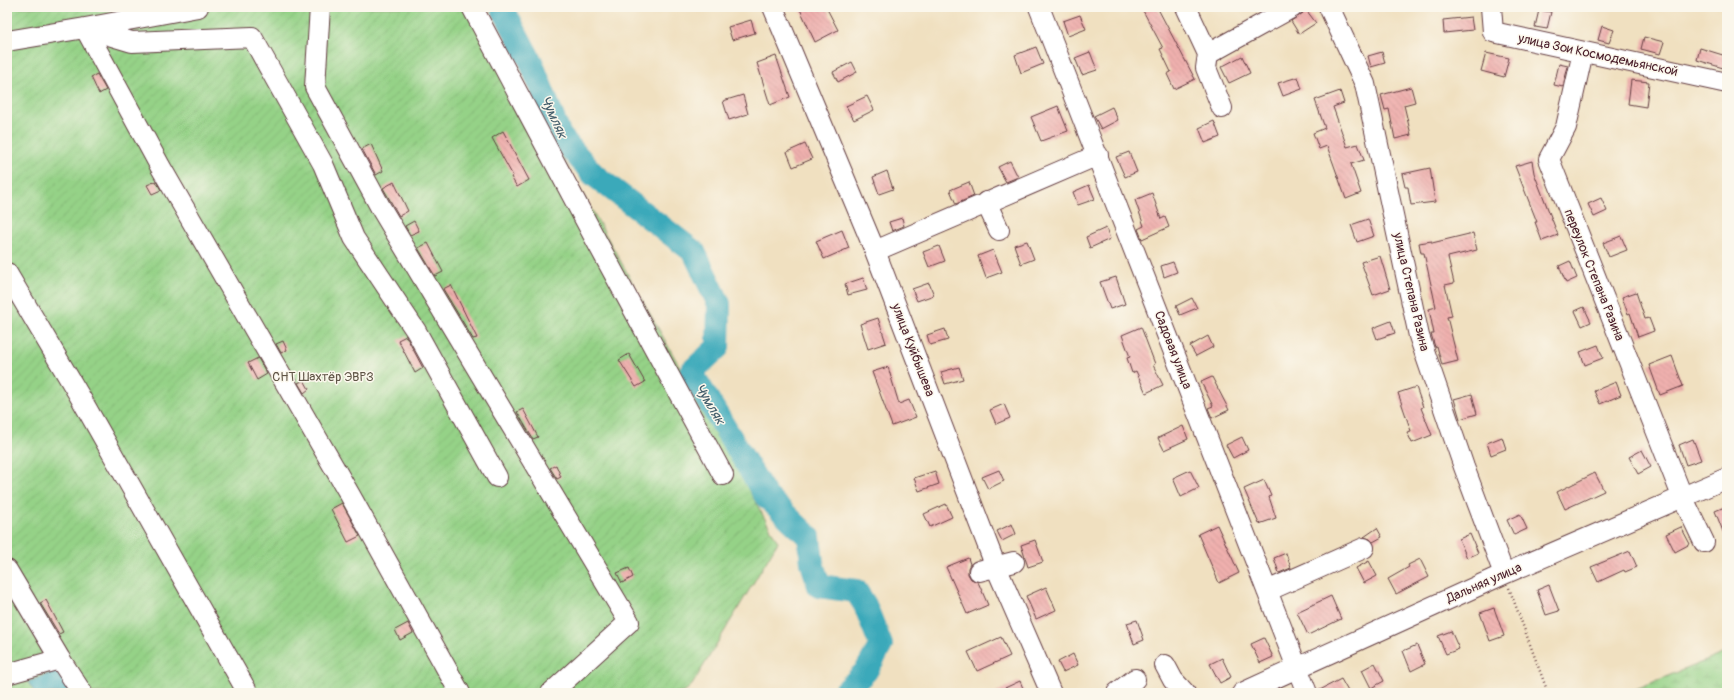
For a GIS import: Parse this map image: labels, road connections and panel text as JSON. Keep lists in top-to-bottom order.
{
  "streets": {
    "street": [
      "улица Зои Космодемьянской",
      "переулок Степана Разина",
      "улица Степана Разина",
      "улица Куйбышева",
      "Садовая улица",
      "Дальняя улица"
    ]
  },
  "crossings": [
    ["улица Зои Космодемьянской", "переулок Степана Разина"],
    ["переулок Степана Разина", "Дальняя улица"],
    ["улица Степана Разина", "Дальняя улица"],
    ["Садовая улица", "Дальняя улица"]
  ],
  "water": ["Чумляк"],
  "parks": ["СНТ Шахтёр ЭВРЗ"]
}
